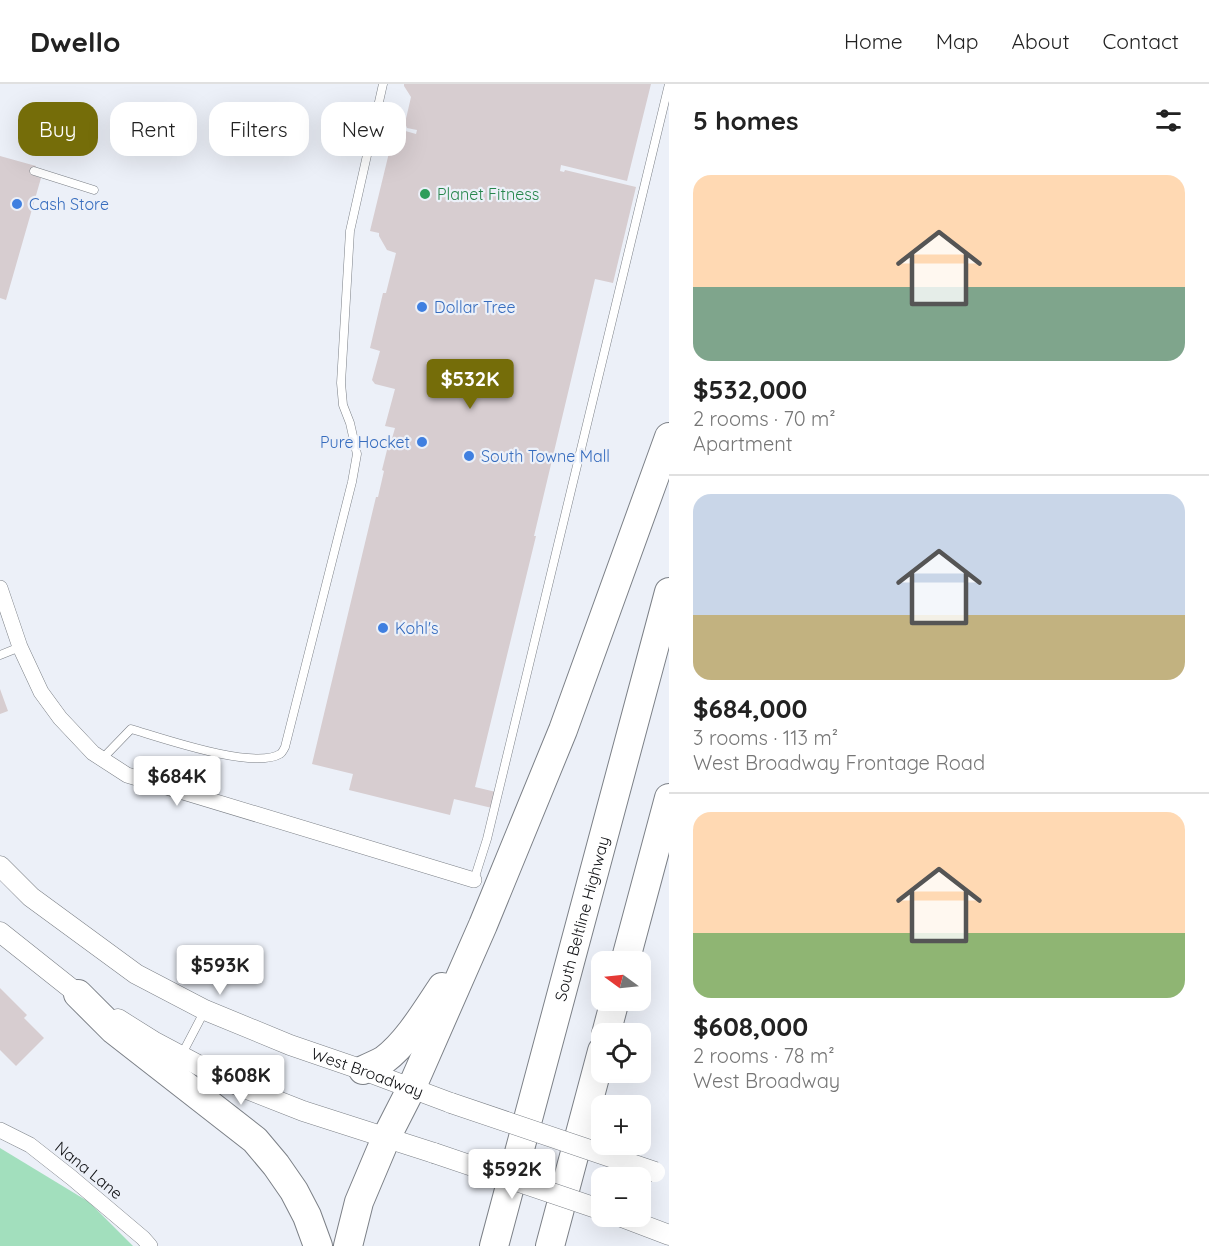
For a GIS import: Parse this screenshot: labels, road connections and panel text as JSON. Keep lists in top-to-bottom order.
{
  "streets": {
    "highway": ["South Beltline Highway"],
    "street": ["West Broadway", "Nana Lane"]
  },
  "places": [
    "Planet Fitness",
    "Cash Store",
    "Dollar Tree",
    "Pure Hocket",
    "South Towne Mall",
    "Kohl's"
  ],
  "north": "left",
  "page": {
    "header": "Dwello",
    "nav": [
      "Home",
      "Map",
      "About",
      "Contact"
    ],
    "heading": "5 homes",
    "chip": [
      "Buy",
      "Rent",
      "Filters",
      "New"
    ],
    "list": [
      {
        "name": "$532,000",
        "note": "2 rooms · 70 m² · Apartment"
      },
      {
        "name": "$684,000",
        "note": "3 rooms · 113 m² · West Broadway Frontage Road"
      },
      {
        "name": "$608,000",
        "note": "2 rooms · 78 m² · West Broadway"
      }
    ],
    "price": [
      "$532K",
      "$684K",
      "$593K",
      "$608K",
      "$592K"
    ],
    "map_buttons": ["+", "−"]
  }
}
